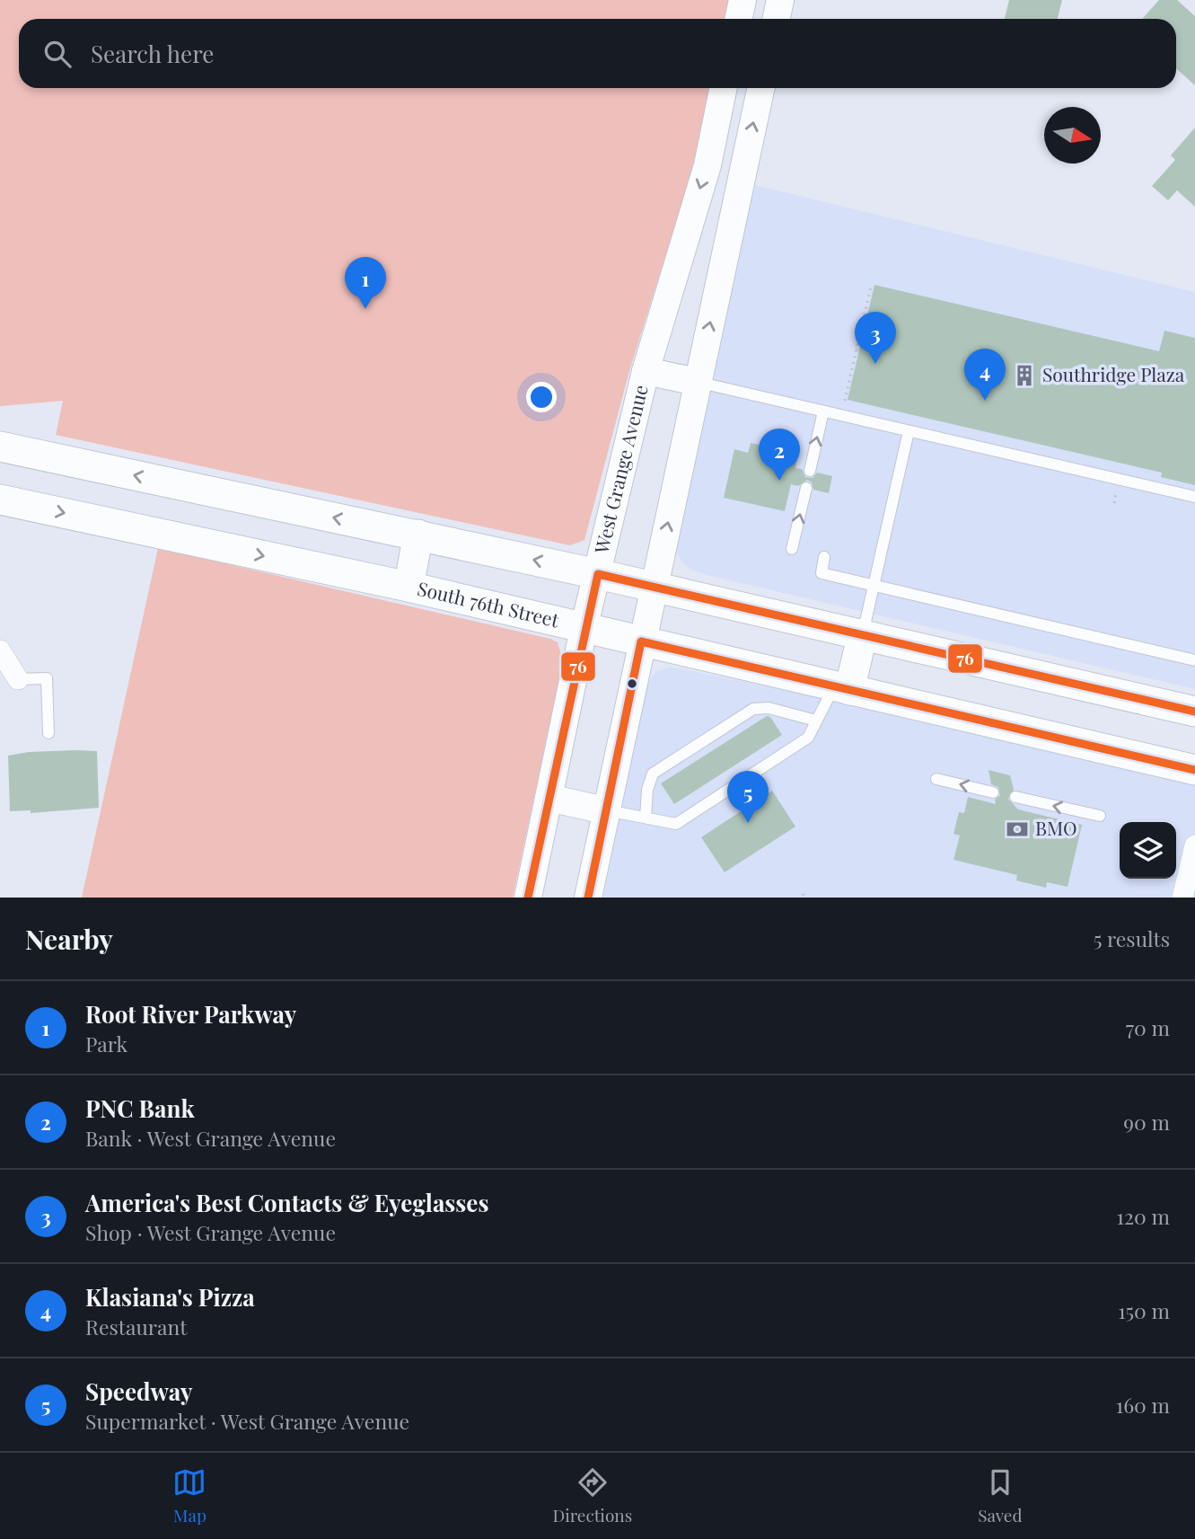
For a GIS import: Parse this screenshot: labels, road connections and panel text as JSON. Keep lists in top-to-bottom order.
{
  "streets": {
    "main road": ["South 76th Street"],
    "street": ["West Grange Avenue"]
  },
  "crossings": [
    ["West Grange Avenue", "South 76th Street"]
  ],
  "places": {
    "building": ["Southridge Plaza"],
    "bank": ["BMO"]
  },
  "lines": ["transit line 76"],
  "north": "right",
  "page": {
    "search": "Search here",
    "pins": [
      "1",
      "3",
      "4",
      "2",
      "5"
    ],
    "heading": ["Nearby", "5 results"],
    "list": [
      {
        "mark": "1",
        "name": "Root River Parkway",
        "note": "Park",
        "value": "70 m"
      },
      {
        "mark": "2",
        "name": "PNC Bank",
        "note": "Bank · West Grange Avenue",
        "value": "90 m"
      },
      {
        "mark": "3",
        "name": "America's Best Contacts & Eyeglasses",
        "note": "Shop · West Grange Avenue",
        "value": "120 m"
      },
      {
        "mark": "4",
        "name": "Klasiana's Pizza",
        "note": "Restaurant",
        "value": "150 m"
      },
      {
        "mark": "5",
        "name": "Speedway",
        "note": "Supermarket · West Grange Avenue",
        "value": "160 m"
      }
    ],
    "nav": ["Map", "Directions", "Saved"]
  }
}
